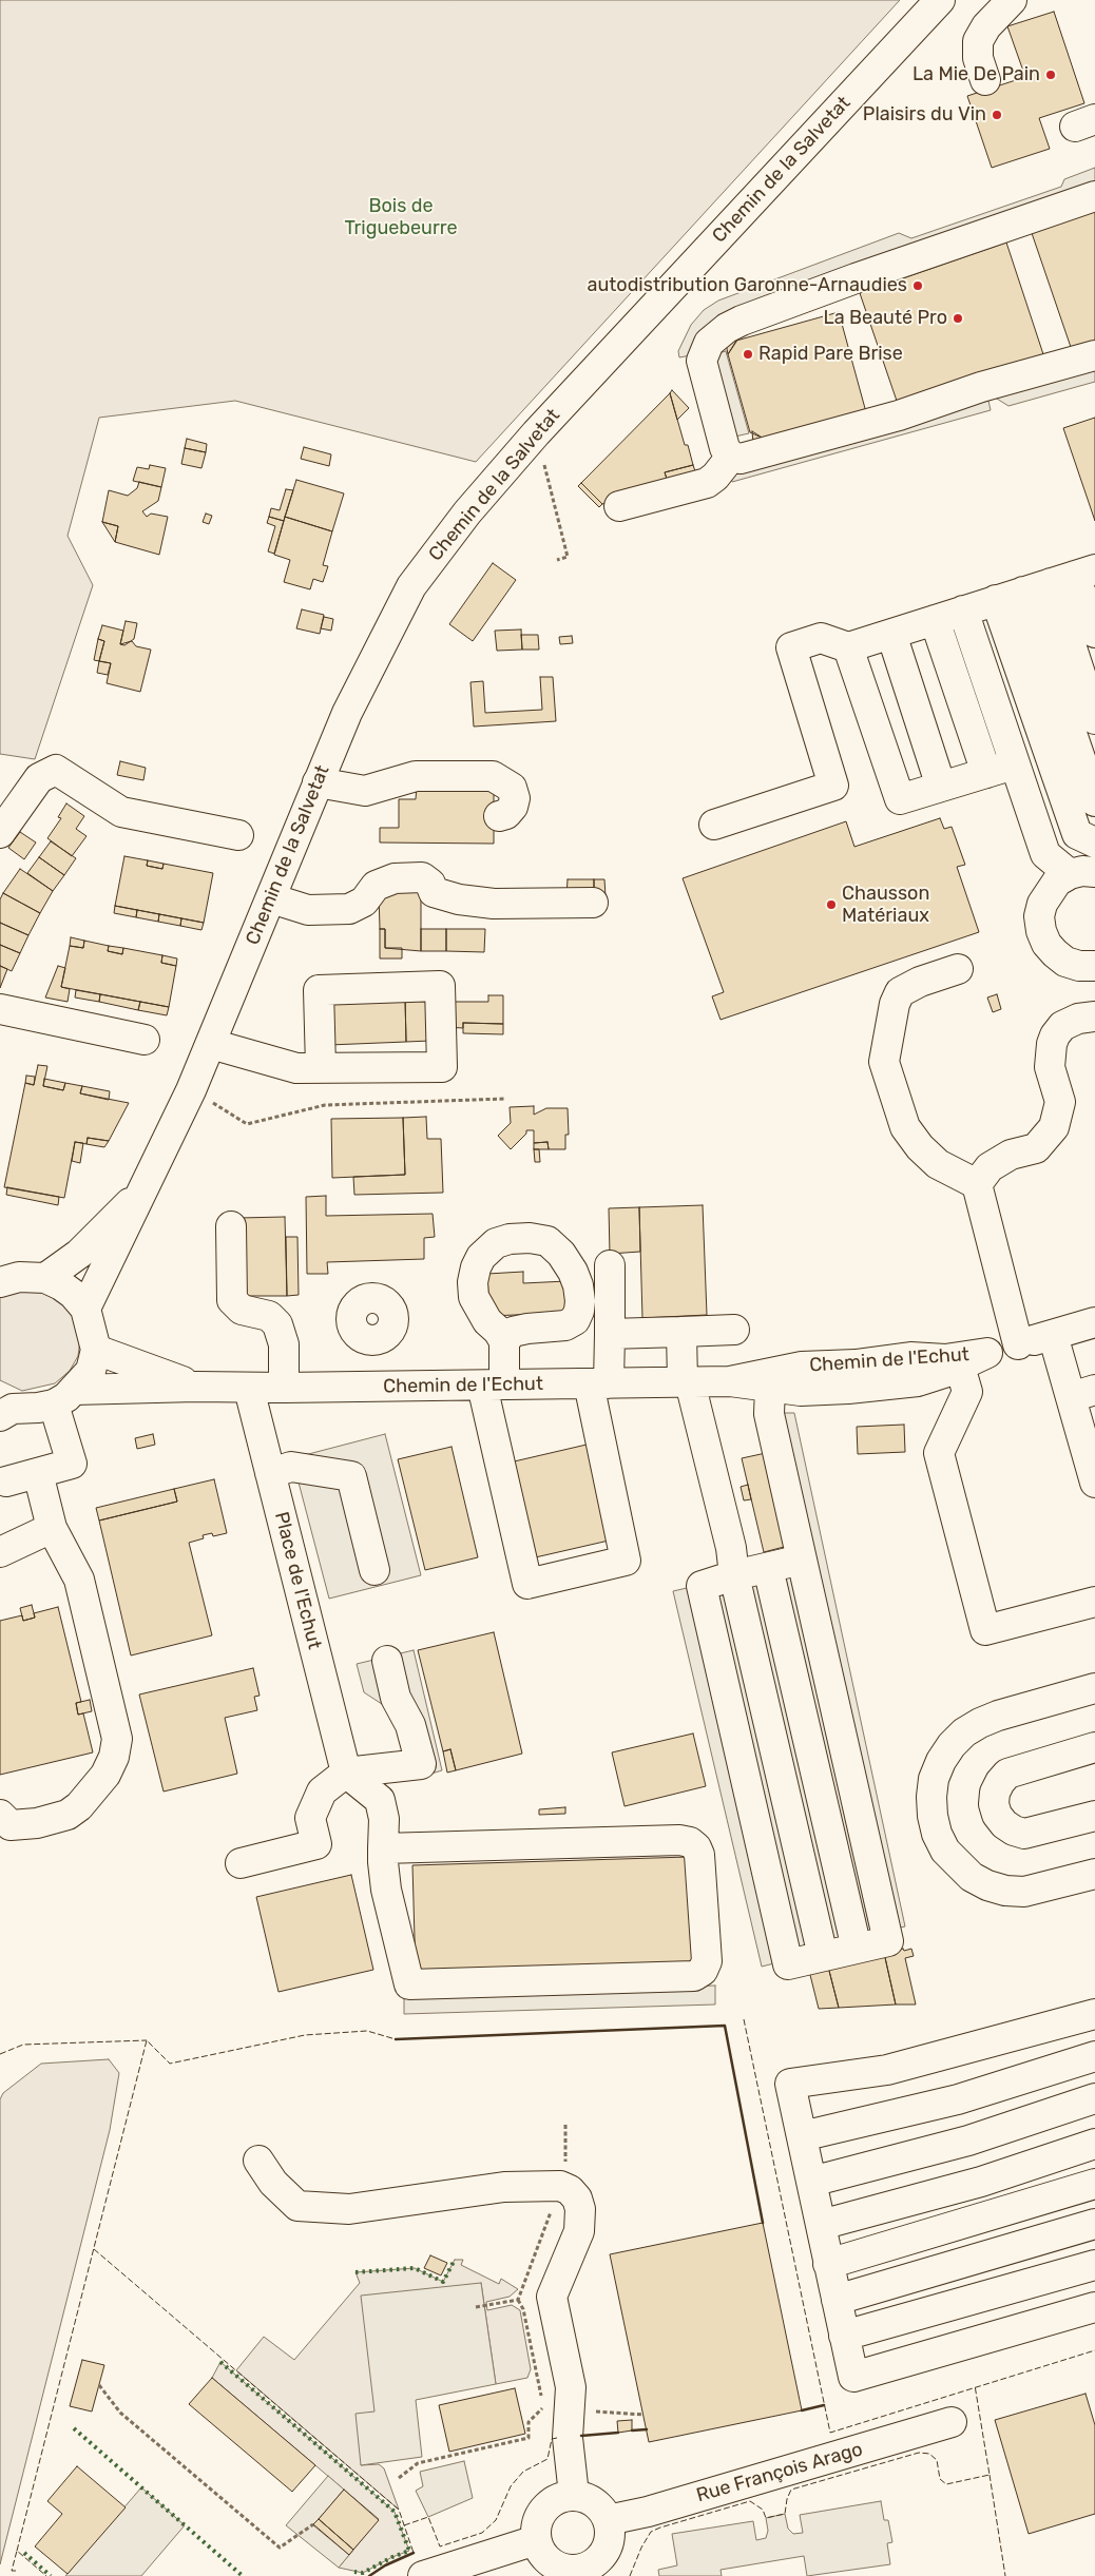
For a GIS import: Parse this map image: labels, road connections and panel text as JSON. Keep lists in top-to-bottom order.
{
  "streets": {
    "street": [
      "Chemin de la Salvetat",
      "Chemin de l'Echut",
      "Place de l'Echut",
      "Rue François Arago"
    ]
  },
  "crossings": [
    ["Chemin de l'Echut", "Place de l'Echut"]
  ],
  "parks": ["Bois de Triguebeurre"],
  "places": [
    "La Mie De Pain",
    "Plaisirs du Vin",
    "autodistribution Garonne-Arnaudies",
    "La Beauté Pro",
    "Rapid Pare Brise",
    "Chausson Matériaux"
  ]
}
